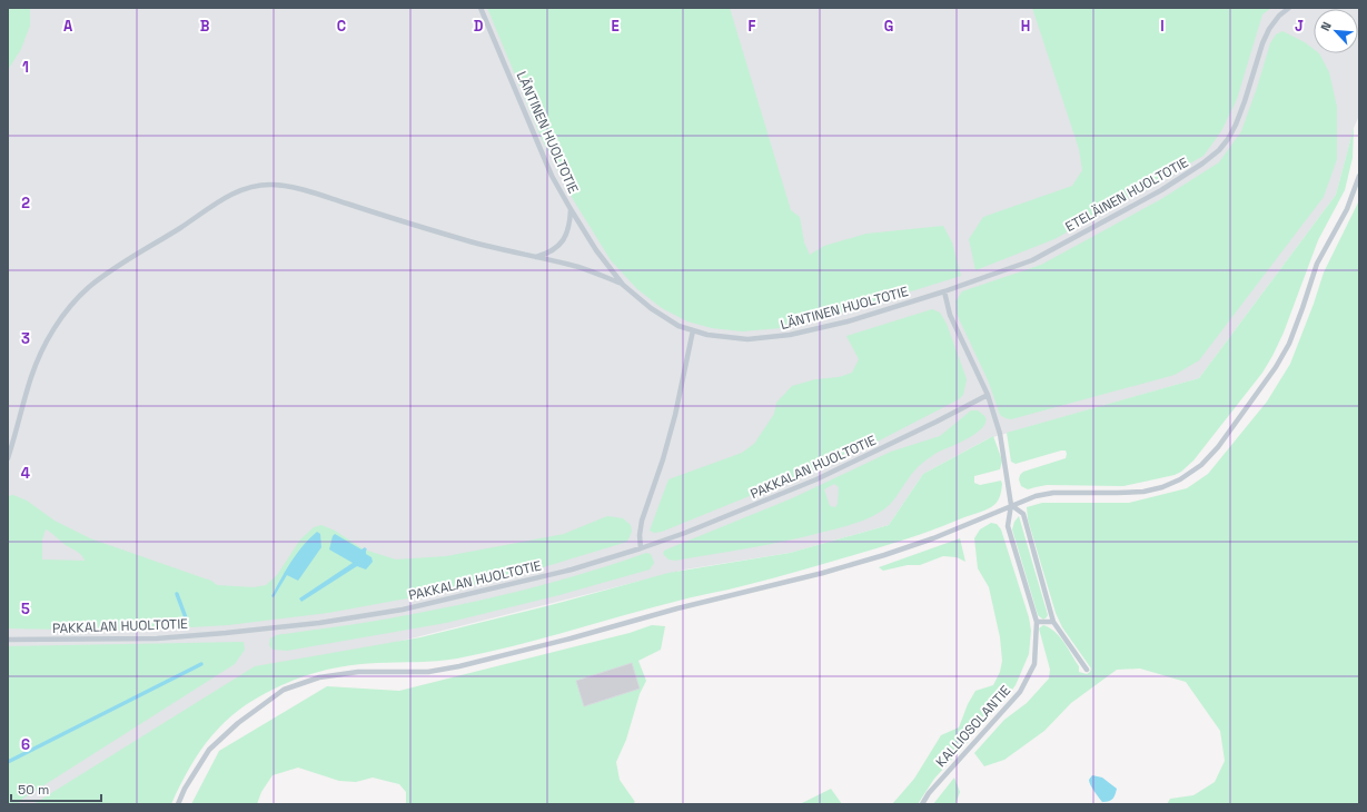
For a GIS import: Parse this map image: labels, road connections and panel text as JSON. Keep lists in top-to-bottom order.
{
  "streets": {
    "lane": [
      "LÄNTINEN HUOLTOTIE",
      "ETELÄINEN HUOLTOTIE",
      "PAKKALAN HUOLTOTIE",
      "KALLIOSOLANTIE"
    ]
  },
  "crossings": [
    ["LÄNTINEN HUOLTOTIE", "ETELÄINEN HUOLTOTIE"]
  ],
  "scale_bar": "50 m",
  "north": "top left",
  "grid": {
    "columns": [
      "A",
      "B",
      "C",
      "D",
      "E",
      "F",
      "G",
      "H",
      "I",
      "J"
    ],
    "rows": [
      "1",
      "2",
      "3",
      "4",
      "5",
      "6"
    ]
  }
}
